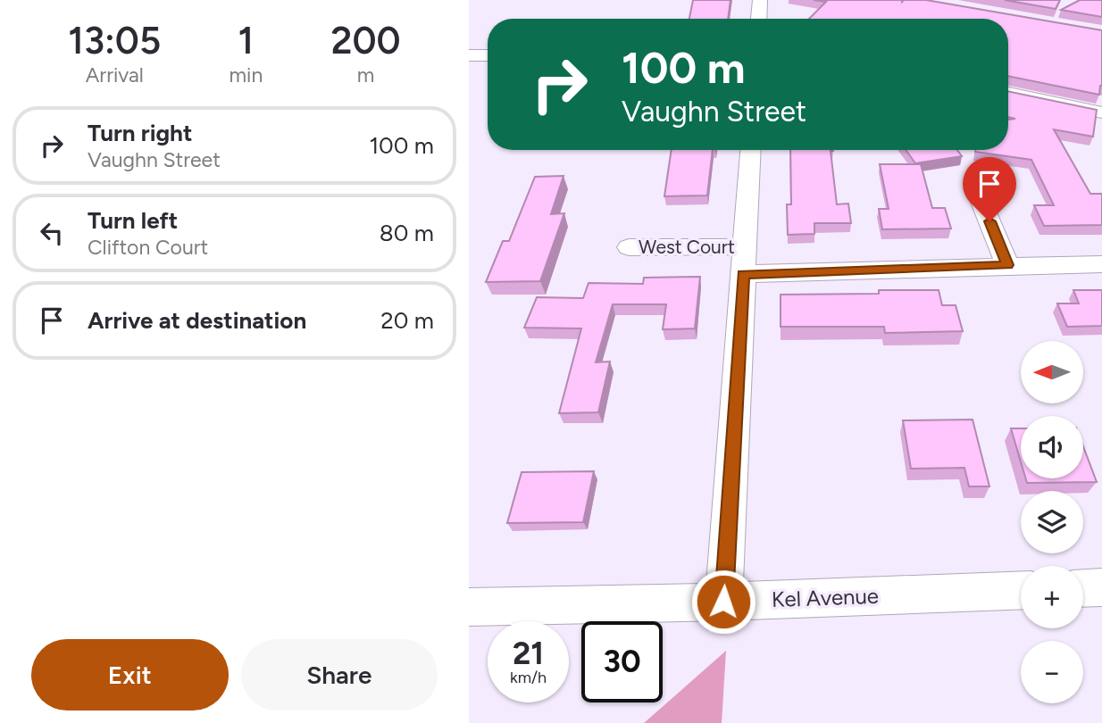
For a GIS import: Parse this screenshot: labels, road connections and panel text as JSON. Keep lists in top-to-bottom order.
{
  "streets": {
    "street": ["West Court", "Kel Avenue"]
  },
  "north": "left",
  "page": {
    "eta": [
      "13:05",
      "Arrival",
      "1",
      "min",
      "200",
      "m"
    ],
    "turn": ["100 m", "Vaughn Street"],
    "list": [
      {
        "name": "Turn right",
        "note": "Vaughn Street",
        "value": "100 m"
      },
      {
        "name": "Turn left",
        "note": "Clifton Court",
        "value": "80 m"
      },
      {
        "name": "Arrive at destination",
        "value": "20 m"
      }
    ],
    "map_buttons": ["+", "−"],
    "speed": "21 km/h",
    "limit": "30",
    "buttons": ["Exit", "Share"]
  }
}
